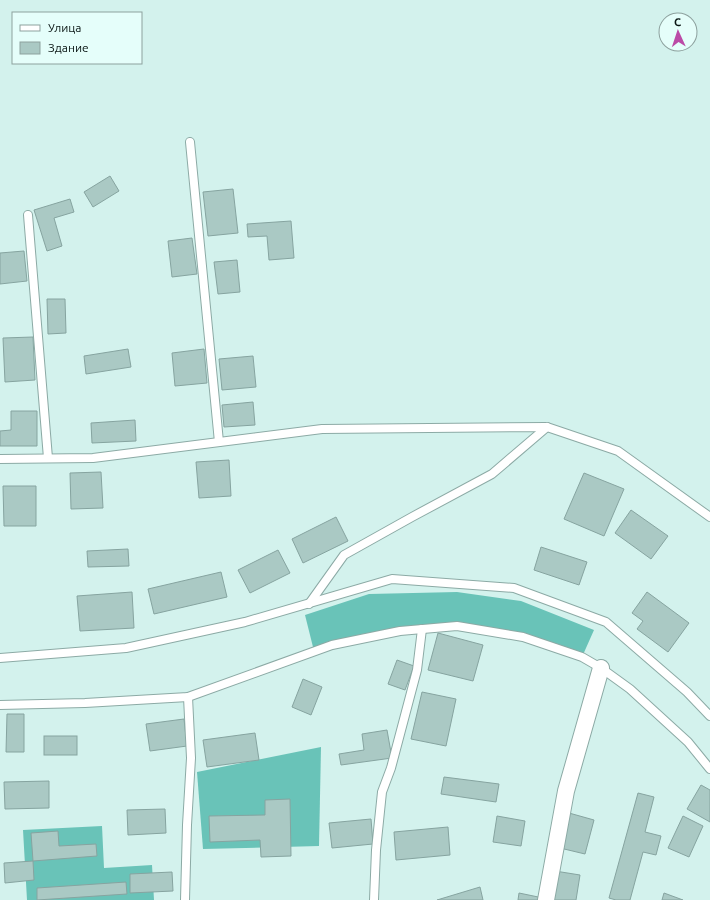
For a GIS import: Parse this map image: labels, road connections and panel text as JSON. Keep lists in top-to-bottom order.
{
  "legend": ["Улица", "Здание"],
  "north": "top"
}
